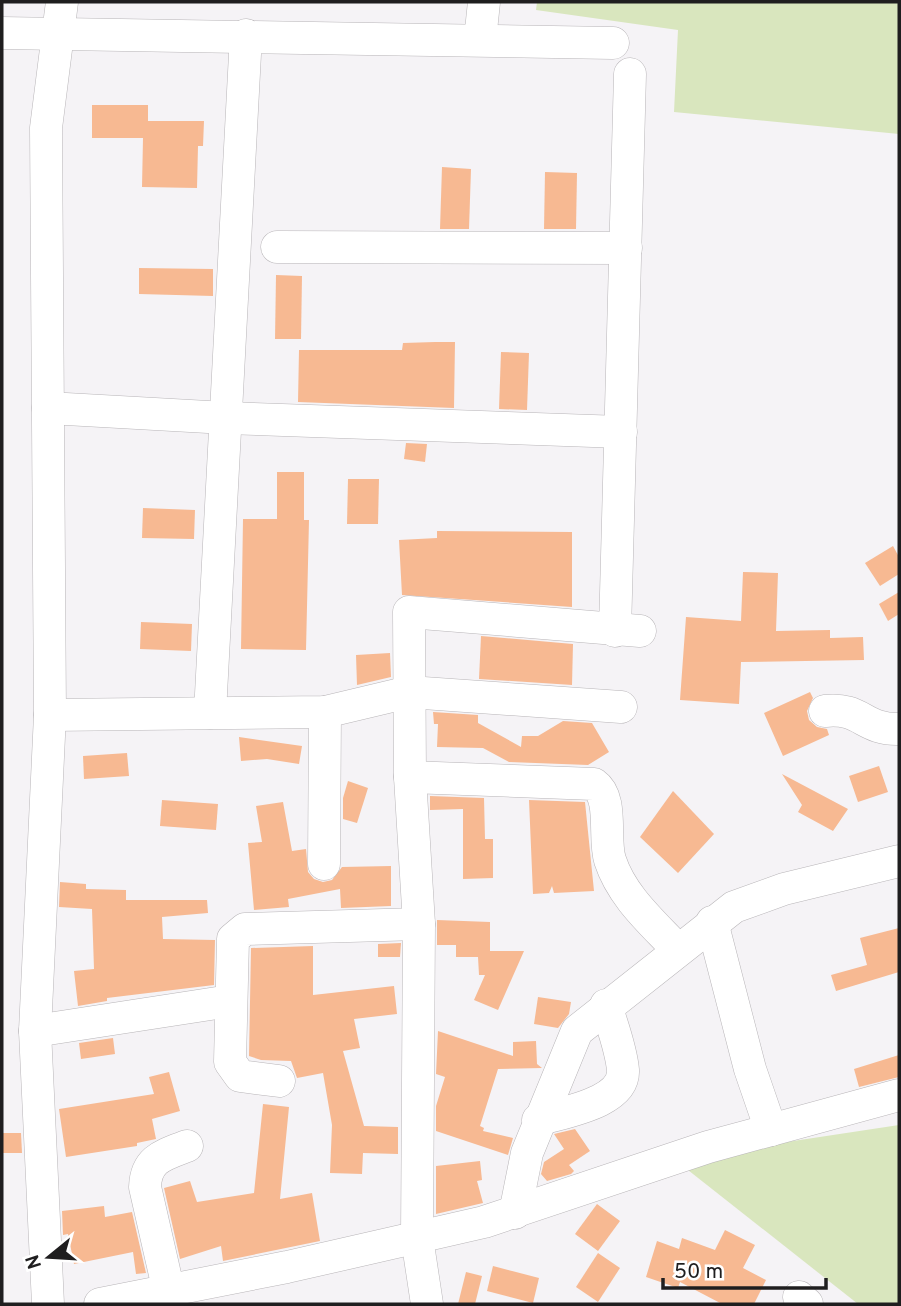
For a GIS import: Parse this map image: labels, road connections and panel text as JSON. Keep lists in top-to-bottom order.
{
  "scale_bar": "50 m",
  "north": "left"
}
